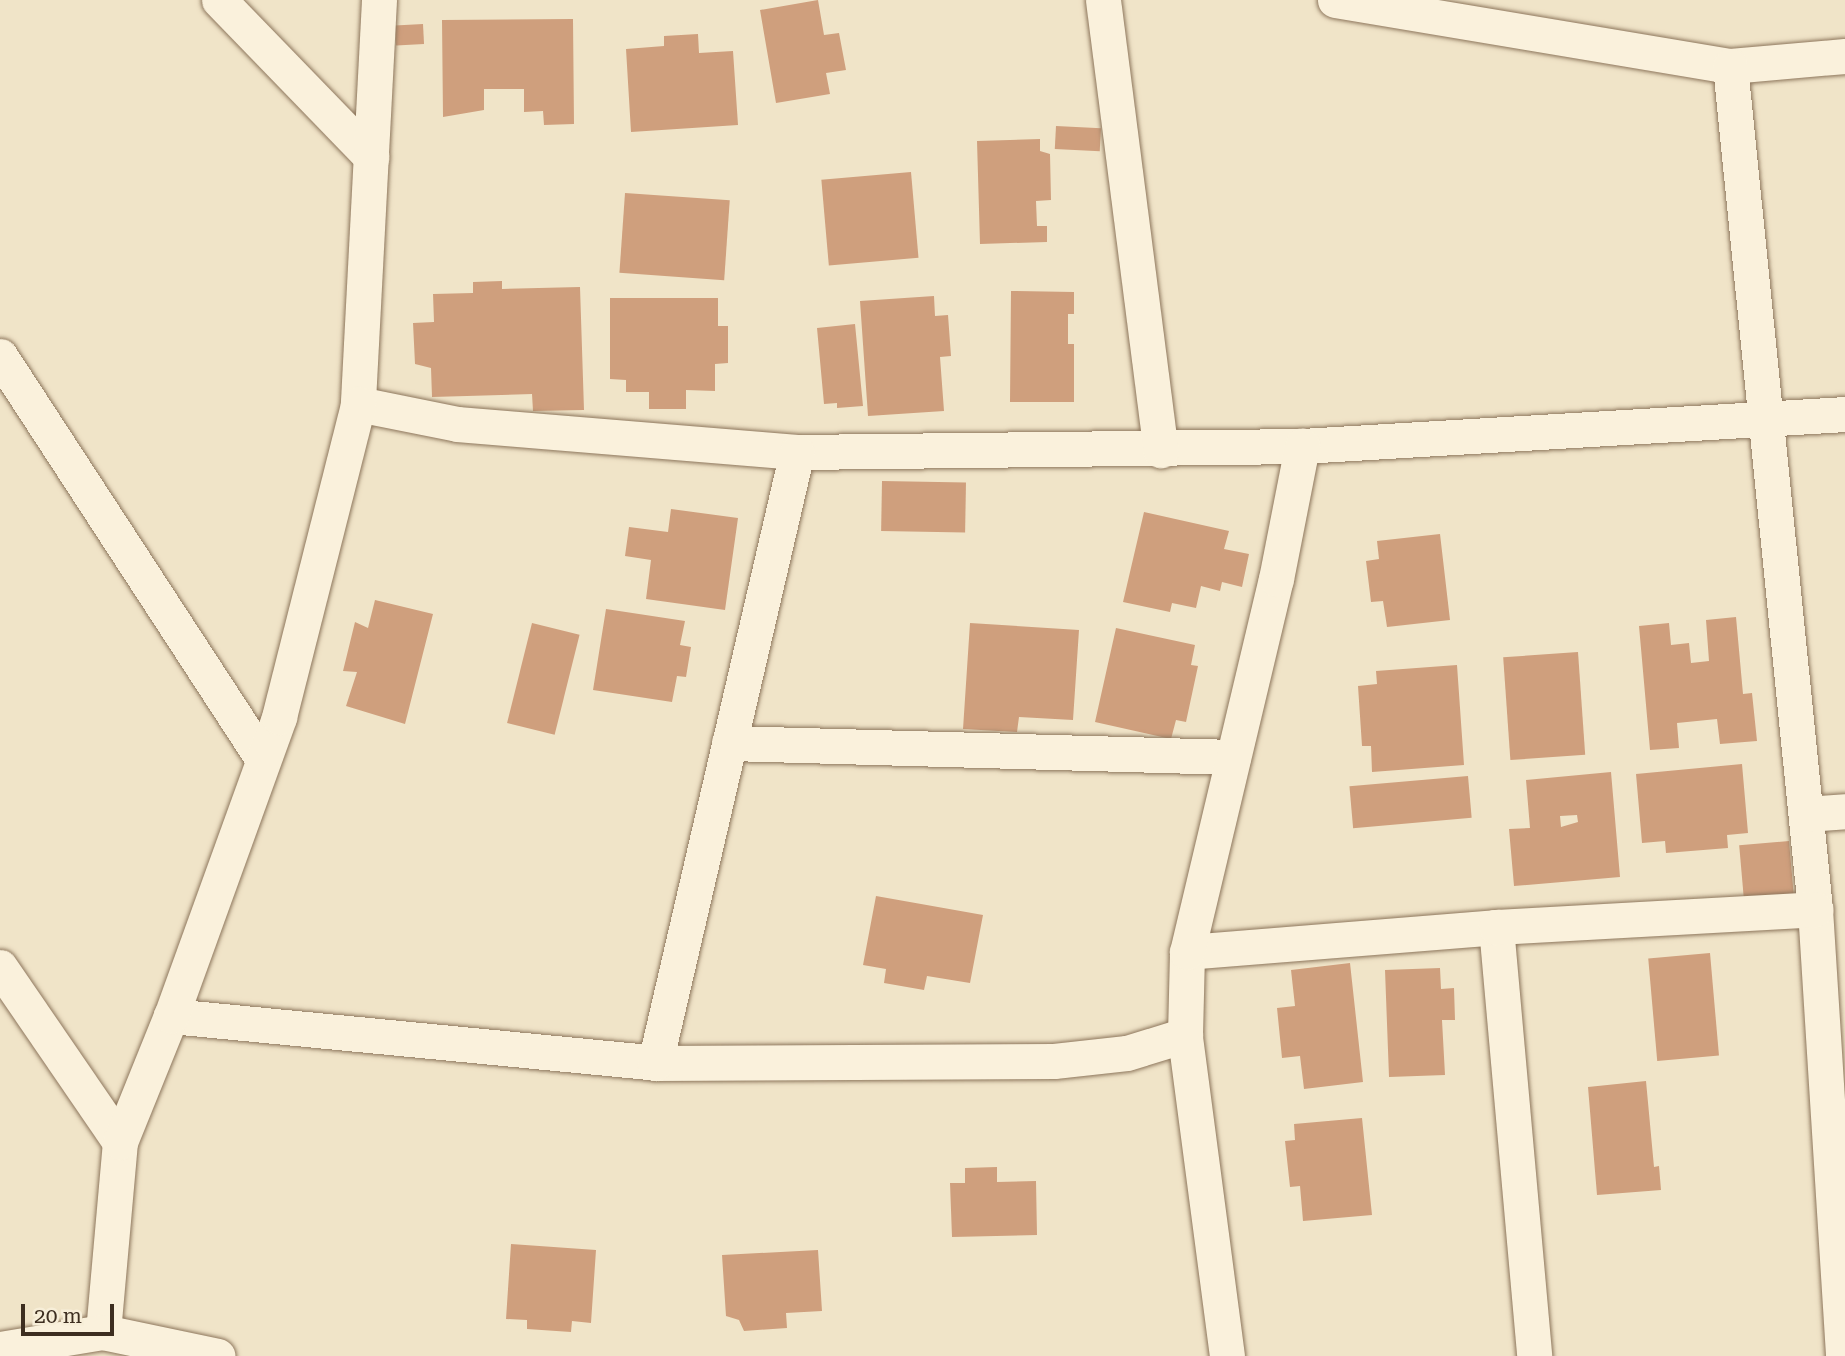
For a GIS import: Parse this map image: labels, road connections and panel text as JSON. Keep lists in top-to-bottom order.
{
  "scale_bar": "20 m"
}
